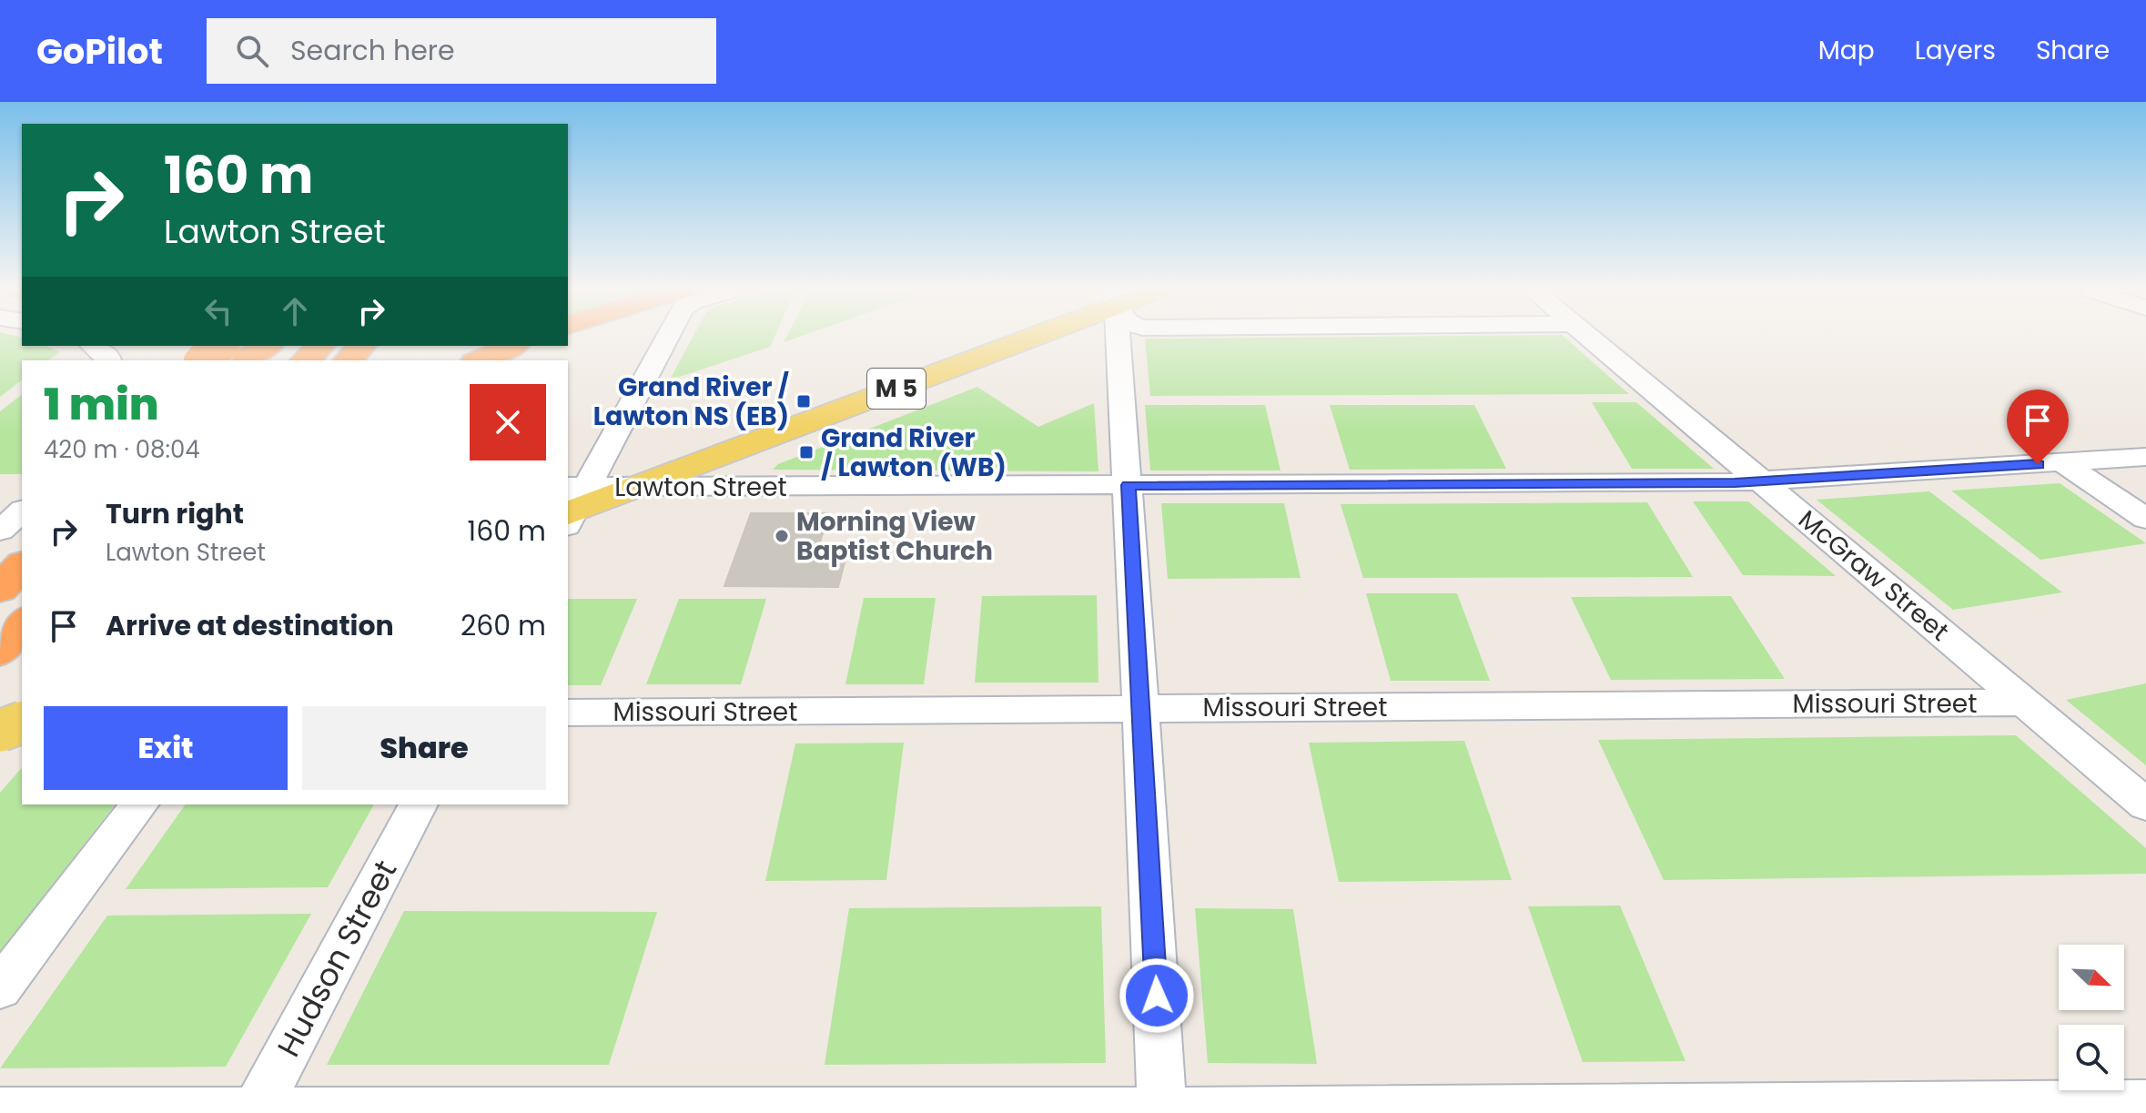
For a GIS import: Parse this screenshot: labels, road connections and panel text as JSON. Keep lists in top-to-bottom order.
{
  "streets": {
    "main road": ["M 5"],
    "street": [
      "Lawton Street",
      "McGraw Street",
      "Missouri Street",
      "Hudson Street"
    ]
  },
  "crossings": [
    ["M 5", "Lawton Street"],
    ["Lawton Street", "McGraw Street"],
    ["McGraw Street", "Missouri Street"]
  ],
  "places": {
    "transit": ["Grand River / Lawton NS (EB)", "Grand River / Lawton (WB)"],
    "other": ["Morning View Baptist Church"]
  },
  "north": "bottom right",
  "page": {
    "header": "GoPilot",
    "search": "Search here",
    "nav": ["Map", "Layers", "Share"],
    "turn": ["160 m", "Lawton Street"],
    "heading": ["1 min", "420 m · 08:04"],
    "list": [
      {
        "name": "Turn right",
        "note": "Lawton Street",
        "value": "160 m"
      },
      {
        "name": "Arrive at destination",
        "value": "260 m"
      }
    ],
    "buttons": ["Exit", "Share"]
  }
}
